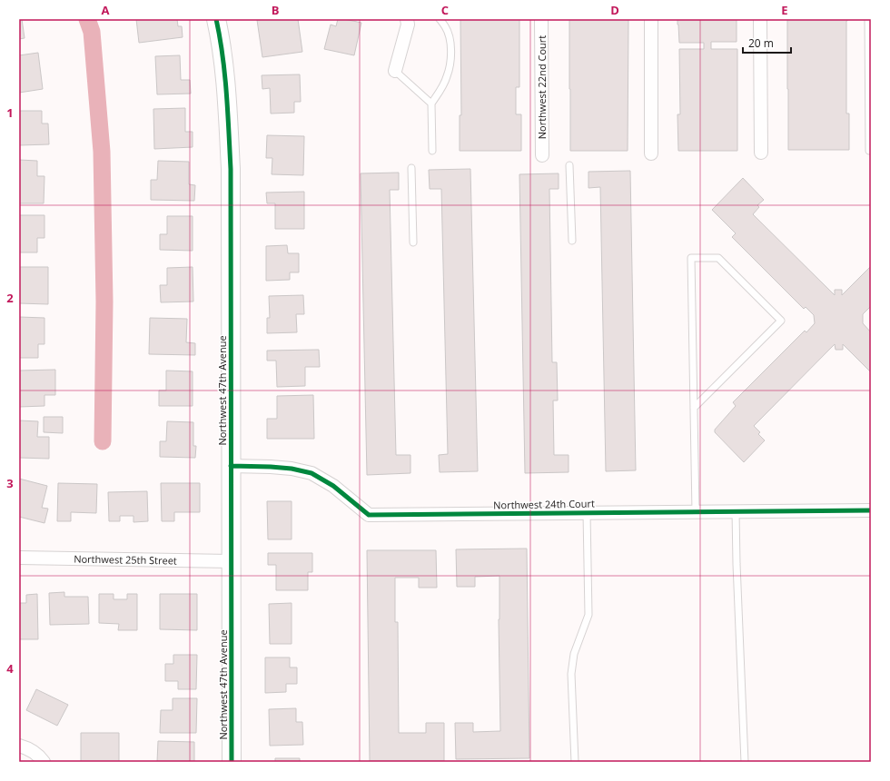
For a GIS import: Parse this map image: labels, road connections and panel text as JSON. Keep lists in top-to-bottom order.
{
  "streets": {
    "street": [
      "Northwest 22nd Court",
      "Northwest 47th Avenue",
      "Northwest 24th Court",
      "Northwest 25th Street"
    ]
  },
  "crossings": [
    ["Northwest 47th Avenue", "Northwest 24th Court"],
    ["Northwest 47th Avenue", "Northwest 25th Street"]
  ],
  "scale_bar": "20 m",
  "grid": {
    "columns": [
      "A",
      "B",
      "C",
      "D",
      "E"
    ],
    "rows": [
      "1",
      "2",
      "3",
      "4"
    ]
  }
}
